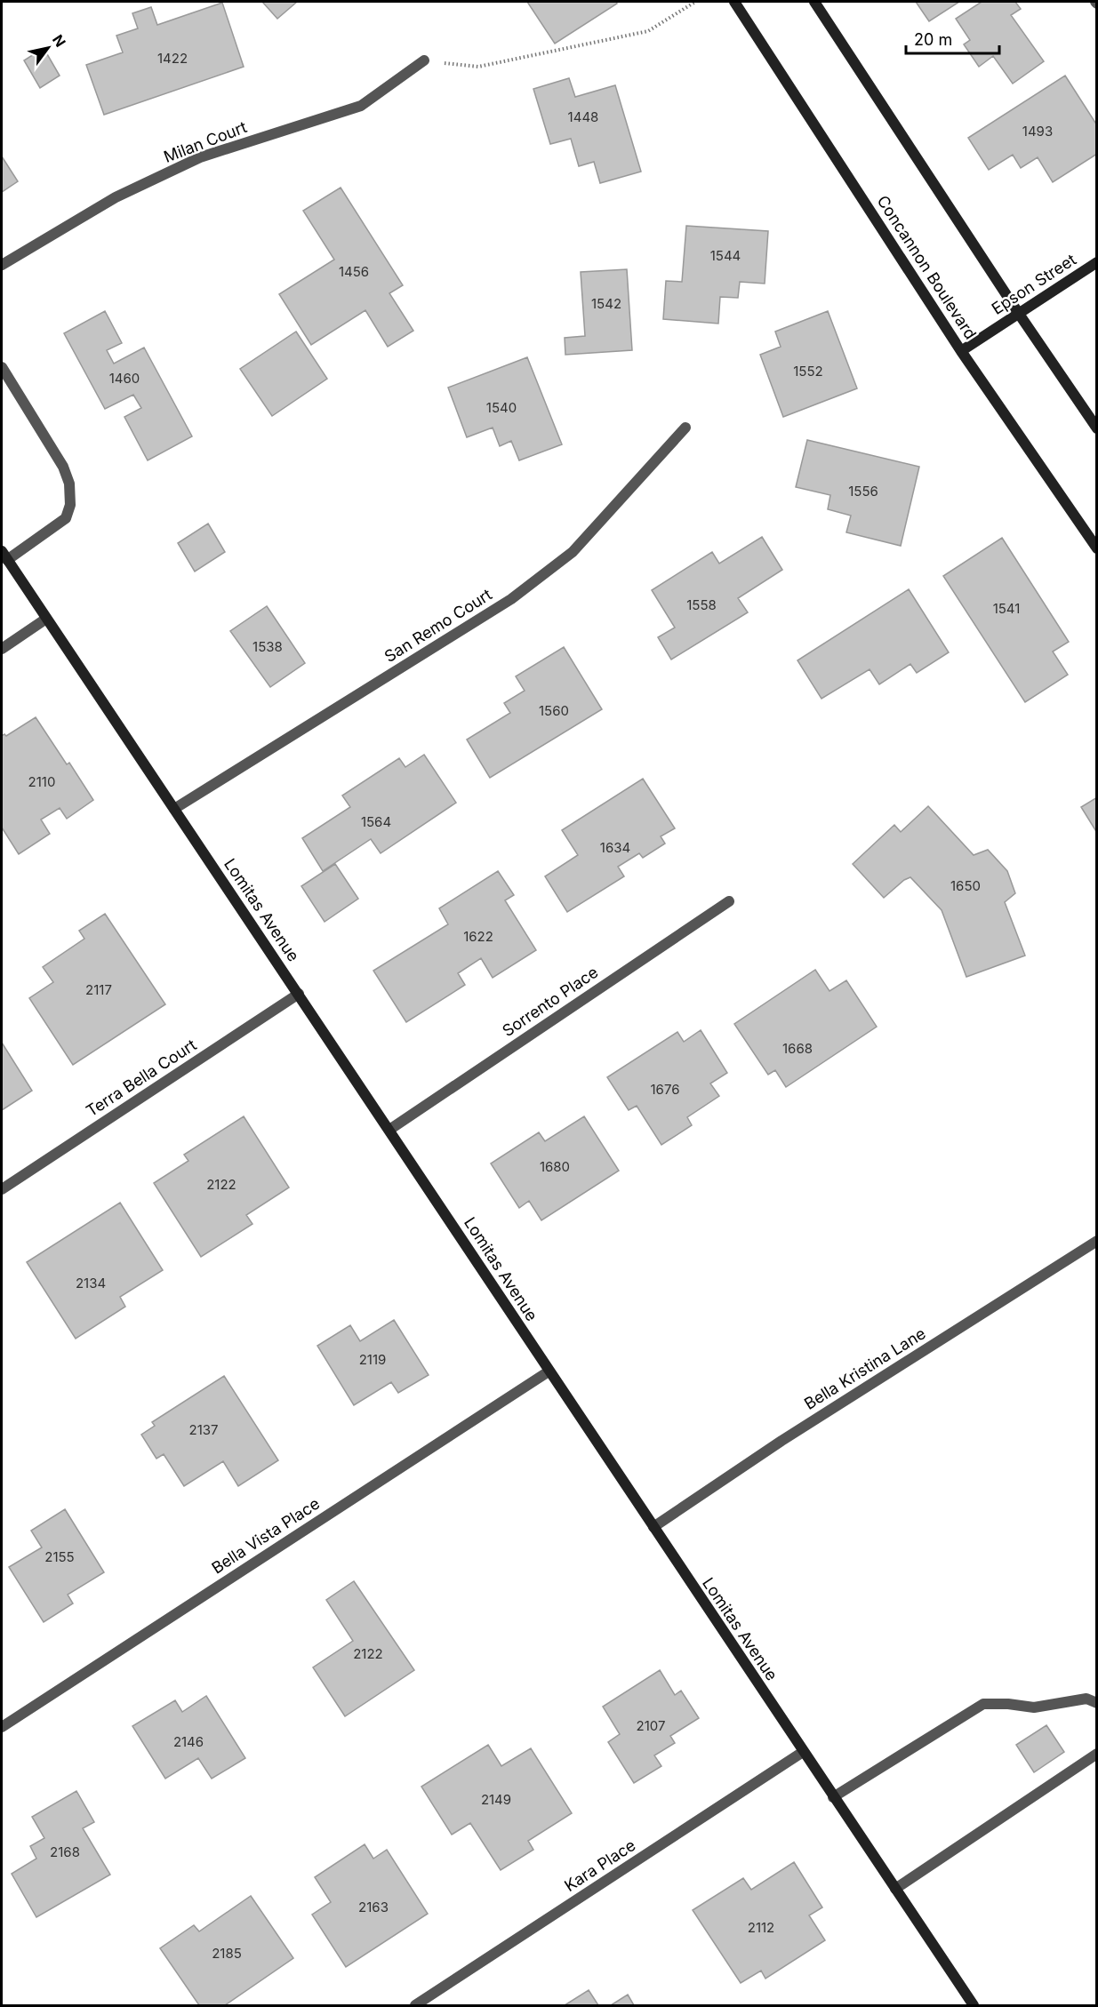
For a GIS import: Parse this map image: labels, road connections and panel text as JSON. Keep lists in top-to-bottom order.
{
  "streets": {
    "street": [
      "Milan Court",
      "Concannon Boulevard",
      "Epson Street",
      "San Remo Court",
      "Lomitas Avenue",
      "Sorrento Place",
      "Terra Bella Court",
      "Bella Kristina Lane",
      "Bella Vista Place",
      "Kara Place"
    ]
  },
  "crossings": [
    ["Concannon Boulevard", "Epson Street"],
    ["San Remo Court", "Lomitas Avenue"],
    ["Lomitas Avenue", "Sorrento Place"],
    ["Lomitas Avenue", "Terra Bella Court"],
    ["Lomitas Avenue", "Bella Kristina Lane"],
    ["Lomitas Avenue", "Bella Vista Place"],
    ["Lomitas Avenue", "Kara Place"]
  ],
  "house_numbers": [
    "1422",
    "1448",
    "1493",
    "1544",
    "1456",
    "1542",
    "1552",
    "1460",
    "1540",
    "1556",
    "1558",
    "1541",
    "1538",
    "1560",
    "2110",
    "1564",
    "1634",
    "1650",
    "1622",
    "2117",
    "1668",
    "1676",
    "1680",
    "2122",
    "2134",
    "2119",
    "2137",
    "2155",
    "2122",
    "2107",
    "2146",
    "2149",
    "2168",
    "2163",
    "2112",
    "2185"
  ],
  "scale_bar": "20 m",
  "north": "top right"
}
